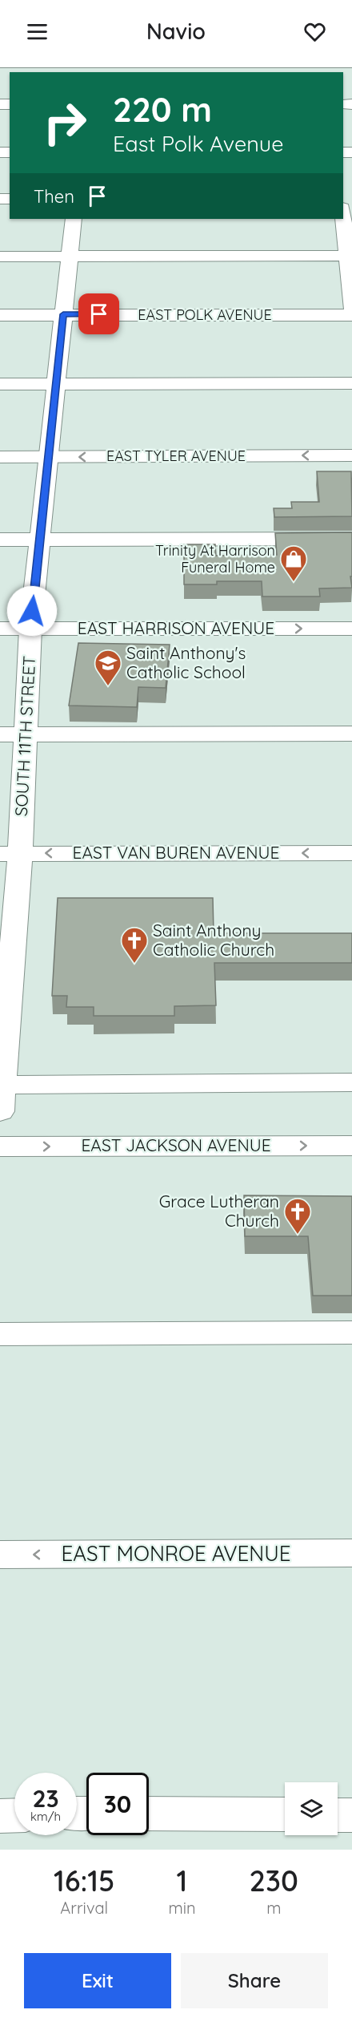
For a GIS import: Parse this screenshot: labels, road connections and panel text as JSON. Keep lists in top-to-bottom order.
{
  "streets": {
    "street": [
      "EAST POLK AVENUE",
      "EAST TYLER AVENUE",
      "EAST HARRISON AVENUE",
      "SOUTH 11TH STREET",
      "EAST VAN BUREN AVENUE",
      "EAST JACKSON AVENUE",
      "EAST MONROE AVENUE"
    ]
  },
  "crossings": [
    ["EAST POLK AVENUE", "SOUTH 11TH STREET"],
    ["EAST TYLER AVENUE", "SOUTH 11TH STREET"],
    ["EAST HARRISON AVENUE", "SOUTH 11TH STREET"],
    ["SOUTH 11TH STREET", "EAST VAN BUREN AVENUE"]
  ],
  "places": {
    "shop": ["Trinity At Harrison Funeral Home"],
    "school or university": ["Saint Anthony's Catholic School"],
    "church": ["Saint Anthony Catholic Church", "Grace Lutheran Church"]
  },
  "page": {
    "header": "Navio",
    "turn": ["220 m", "East Polk Avenue"],
    "then": "Then",
    "speed": "23 km/h",
    "limit": "30",
    "eta": [
      "16:15",
      "Arrival",
      "1",
      "min",
      "230",
      "m"
    ],
    "buttons": ["Exit", "Share"]
  }
}
